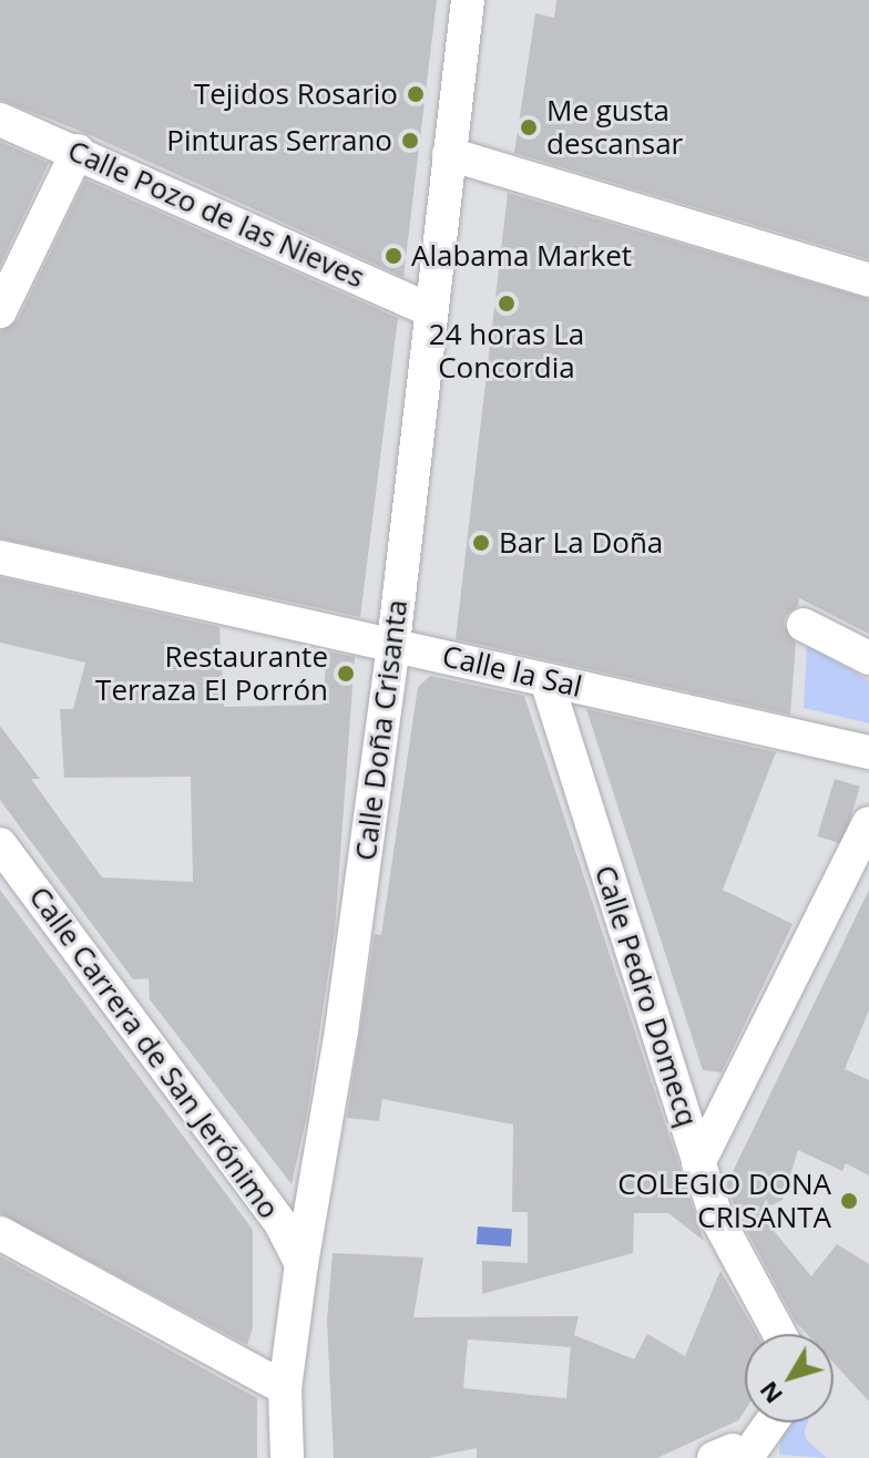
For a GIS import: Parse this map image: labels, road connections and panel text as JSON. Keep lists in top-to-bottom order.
{
  "streets": {
    "street": [
      "Calle Pozo de las Nieves",
      "Calle la Sal",
      "Calle Doña Crisanta",
      "Calle Pedro Domecq",
      "Calle Carrera de San Jerónimo"
    ]
  },
  "crossings": [
    ["Calle Pozo de las Nieves", "Calle Doña Crisanta"],
    ["Calle la Sal", "Calle Doña Crisanta"],
    ["Calle la Sal", "Calle Pedro Domecq"],
    ["Calle Doña Crisanta", "Calle Carrera de San Jerónimo"]
  ],
  "places": [
    "Tejidos Rosario",
    "Me gusta descansar",
    "Pinturas Serrano",
    "Alabama Market",
    "24 horas La Concordia",
    "Bar La Doña",
    "Restaurante Terraza El Porrón",
    "COLEGIO DONA CRISANTA"
  ],
  "north": "bottom left"
}
